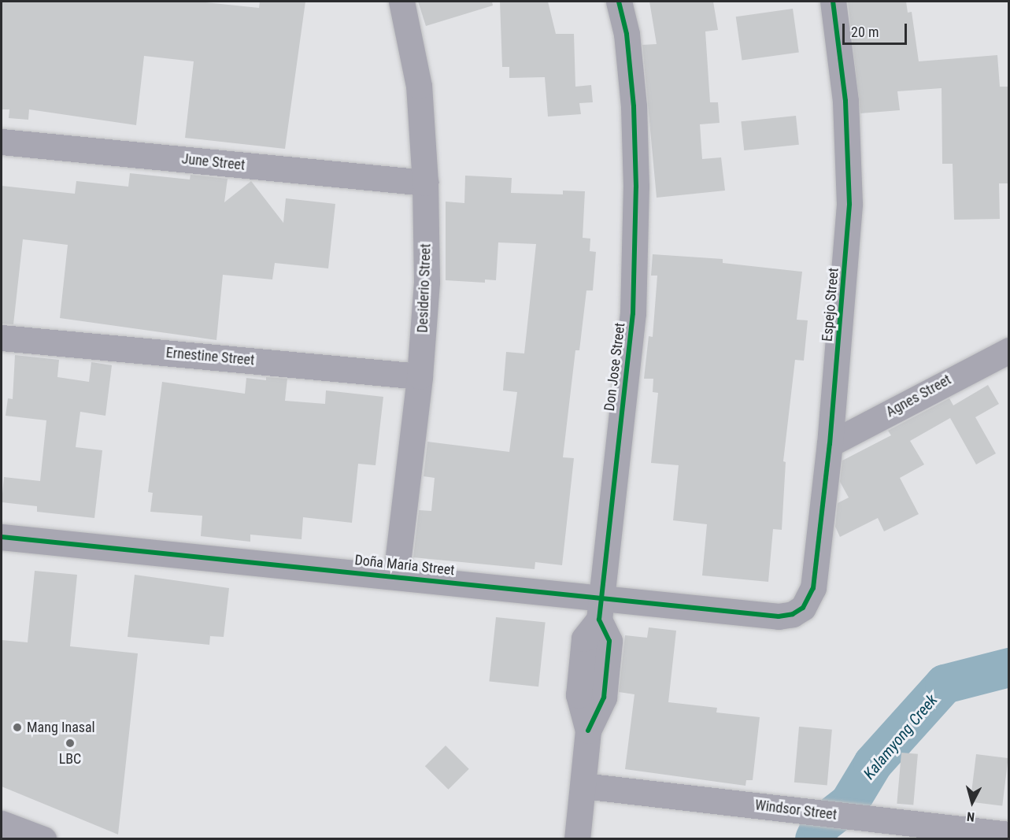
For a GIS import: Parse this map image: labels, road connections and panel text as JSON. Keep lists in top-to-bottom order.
{
  "streets": {
    "street": [
      "June Street",
      "Desiderio Street",
      "Espejo Street",
      "Ernestine Street",
      "Don Jose Street",
      "Agnes Street",
      "Doña Maria Street",
      "Windsor Street"
    ]
  },
  "crossings": [
    ["June Street", "Desiderio Street"],
    ["Desiderio Street", "Ernestine Street"],
    ["Desiderio Street", "Doña Maria Street"],
    ["Espejo Street", "Agnes Street"],
    ["Espejo Street", "Doña Maria Street"],
    ["Don Jose Street", "Doña Maria Street"]
  ],
  "water": ["Kalamyong Creek"],
  "places": ["Mang Inasal", "LBC"],
  "scale_bar": "20 m",
  "north": "bottom"
}
